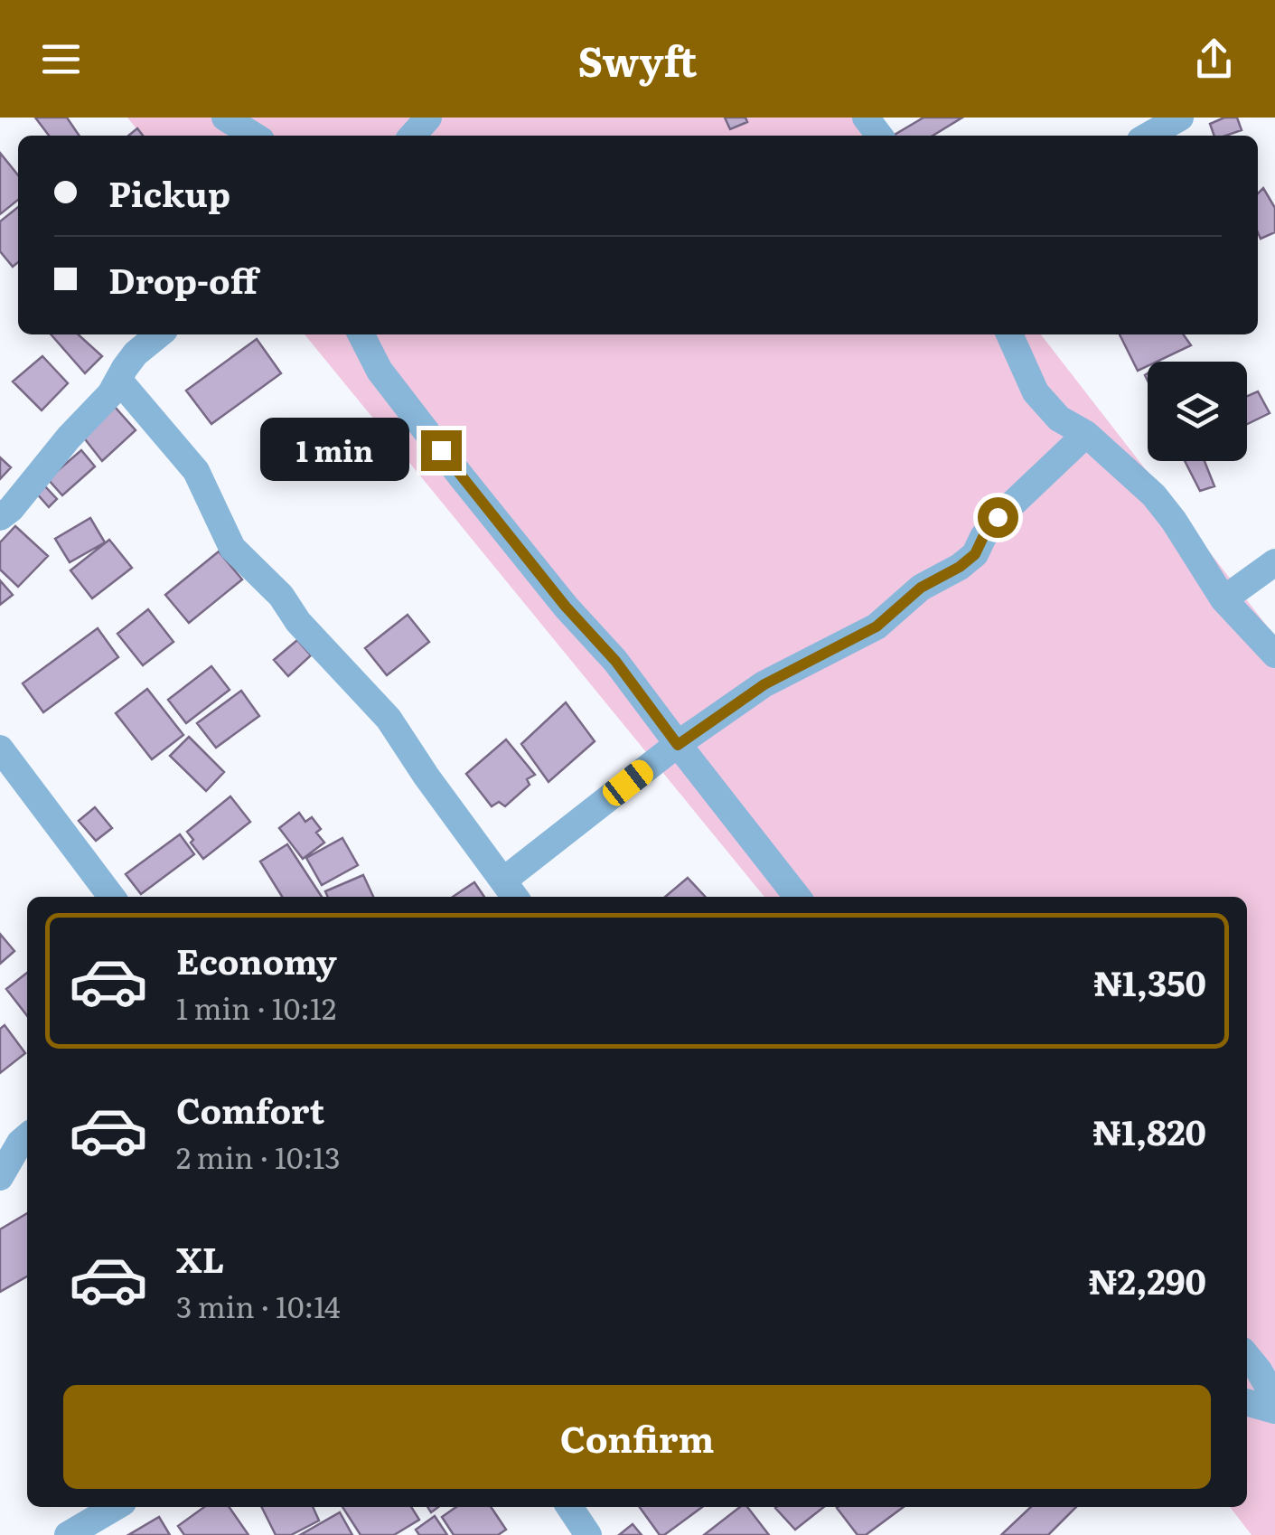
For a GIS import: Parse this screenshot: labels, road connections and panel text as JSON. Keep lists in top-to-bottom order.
{
  "page": {
    "header": "Swyft",
    "banner": ["Pickup", "Drop-off"],
    "bubble": "1 min",
    "list": [
      {
        "name": "Economy",
        "note": "1 min · 10:12",
        "value": "₦1,350"
      },
      {
        "name": "Comfort",
        "note": "2 min · 10:13",
        "value": "₦1,820"
      },
      {
        "name": "XL",
        "note": "3 min · 10:14",
        "value": "₦2,290"
      }
    ],
    "buttons": "Confirm"
  }
}
